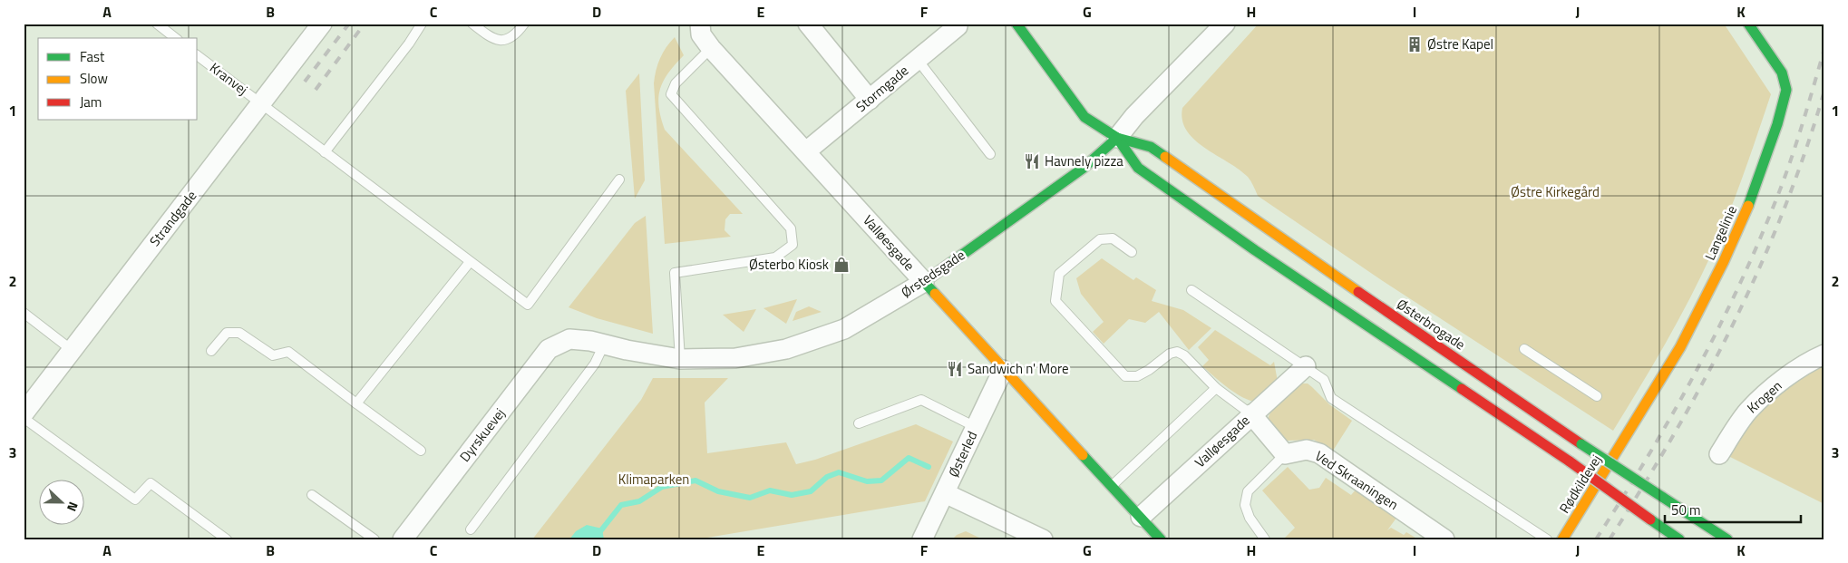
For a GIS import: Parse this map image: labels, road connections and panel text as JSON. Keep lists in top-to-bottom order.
{
  "streets": {
    "main road": [
      "Langelinie",
      "Valløesgade",
      "Ørstedsgade",
      "Østerbrogade",
      "Rødkildevej"
    ],
    "street": [
      "Stormgade",
      "Strandgade",
      "Krogen",
      "Dyrskuevej",
      "Østerled",
      "Ved Skraaningen"
    ],
    "lane": ["Kranvej"]
  },
  "crossings": [
    ["Kranvej", "Strandgade"],
    ["Stormgade", "Valløesgade"],
    ["Langelinie", "Rødkildevej"],
    ["Valløesgade", "Ørstedsgade"],
    ["Valløesgade", "Østerled"],
    ["Ørstedsgade", "Østerbrogade"],
    ["Ørstedsgade", "Dyrskuevej"]
  ],
  "parks": ["Østre Kirkegård", "Klimaparken"],
  "places": {
    "building": ["Østre Kapel"],
    "restaurant": ["Havnely pizza", "Sandwich n' More"],
    "shop": ["Østerbo Kiosk"]
  },
  "legend": ["Fast", "Slow", "Jam"],
  "scale_bar": "50 m",
  "north": "right",
  "grid": {
    "columns": [
      "A",
      "B",
      "C",
      "D",
      "E",
      "F",
      "G",
      "H",
      "I",
      "J",
      "K"
    ],
    "rows": ["1", "2", "3"]
  }
}
